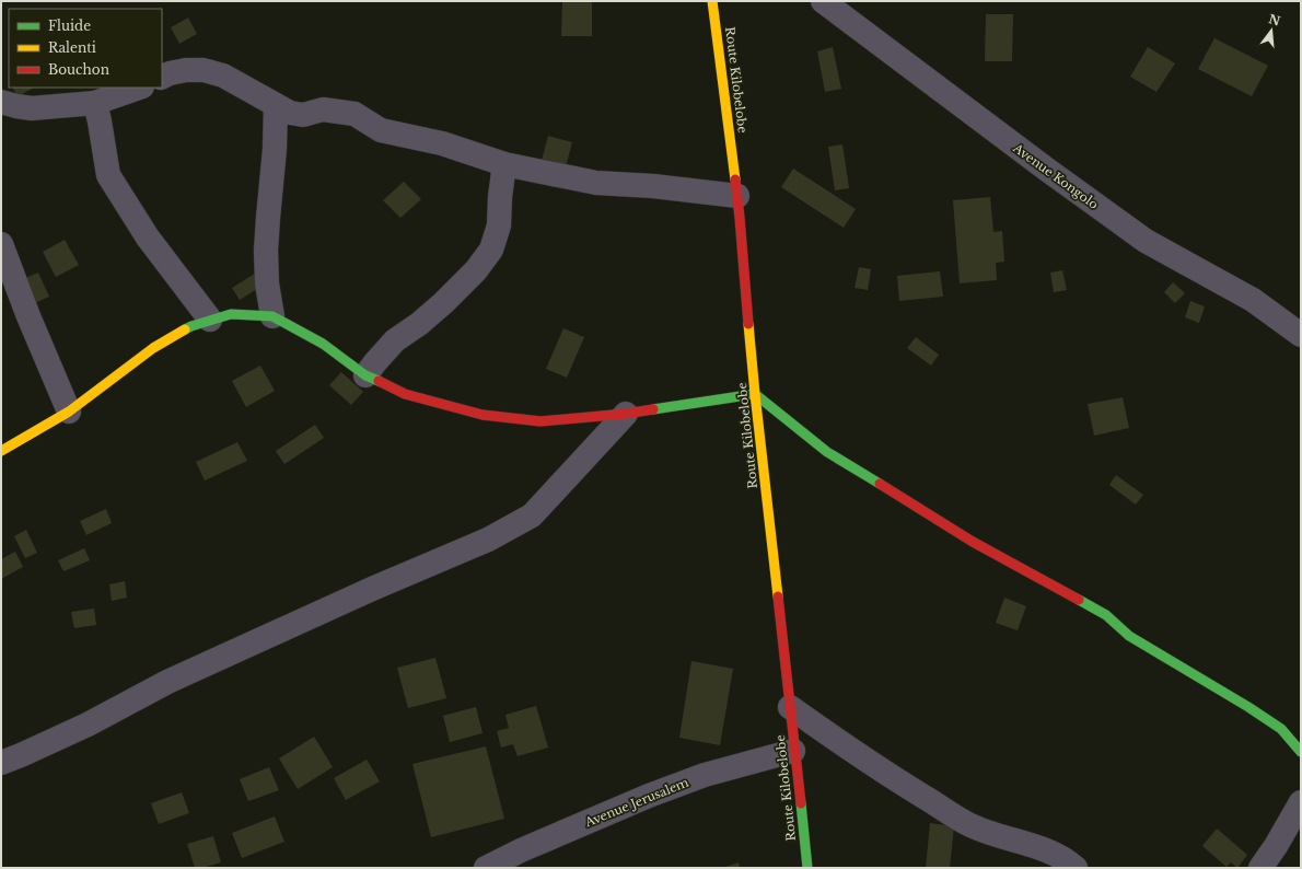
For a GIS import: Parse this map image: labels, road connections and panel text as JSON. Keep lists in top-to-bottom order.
{
  "streets": {
    "street": ["Route Kilobelobe", "Avenue Kongolo", "Avenue Jerusalem"]
  },
  "crossings": [
    ["Route Kilobelobe", "Avenue Jerusalem"]
  ],
  "legend": ["Fluide", "Ralenti", "Bouchon"],
  "north": "top"
}
